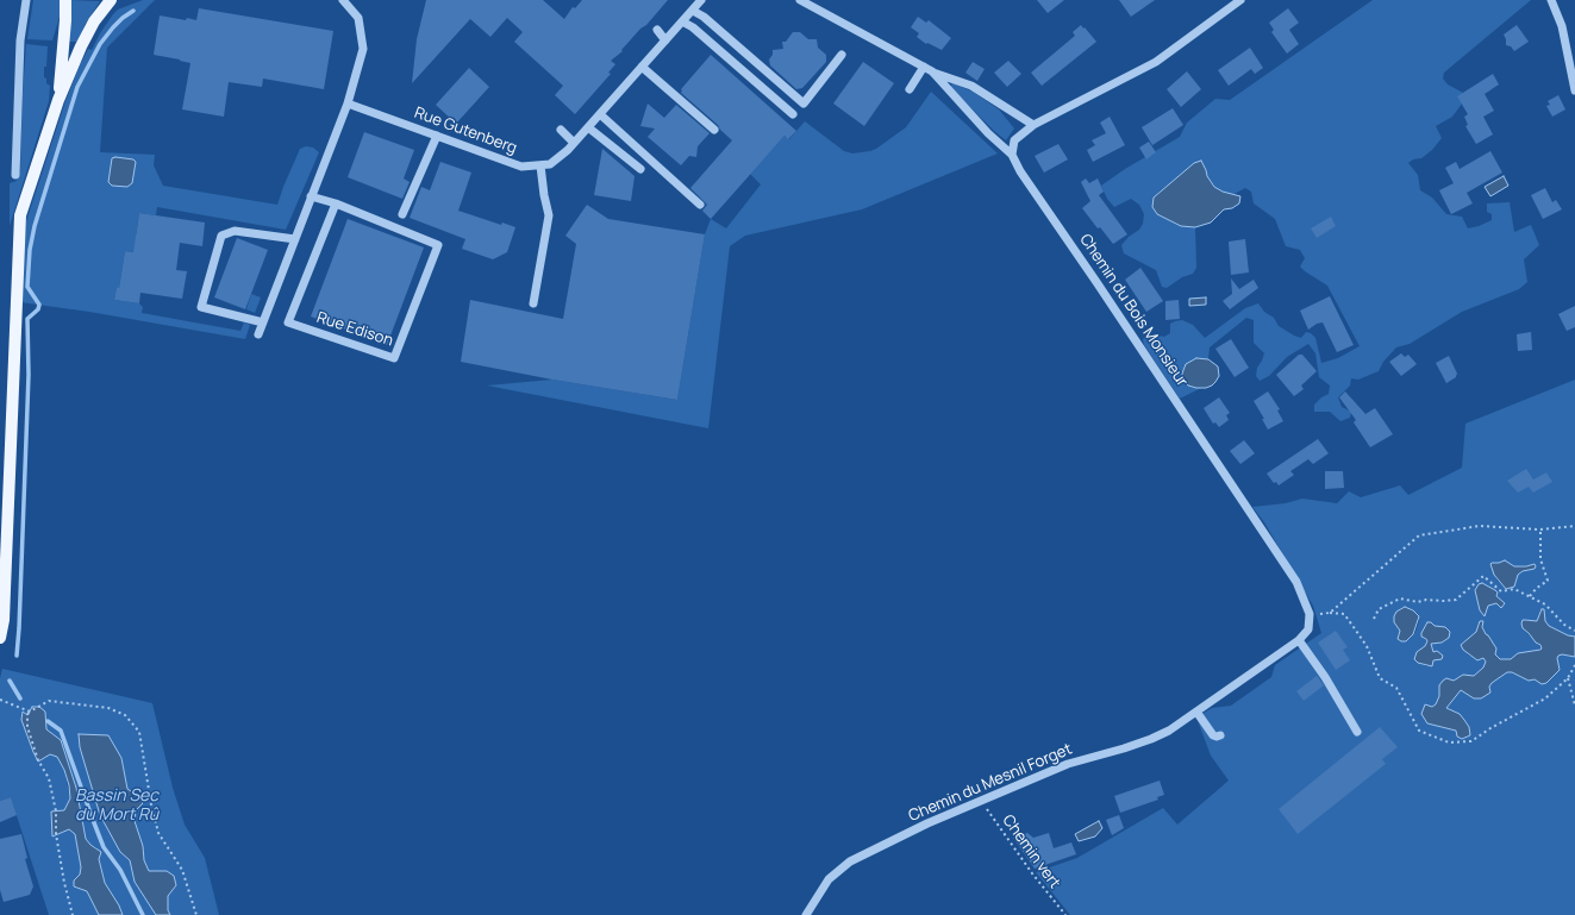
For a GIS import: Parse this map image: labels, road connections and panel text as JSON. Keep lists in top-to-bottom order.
{
  "streets": {
    "street": [
      "Rue Gutenberg",
      "Chemin du Bois Monsieur",
      "Rue Edison",
      "Chemin du Mesnil Forget"
    ],
    "path": ["Chemin vert"]
  },
  "crossings": [
    ["Chemin du Bois Monsieur", "Chemin du Mesnil Forget"],
    ["Chemin du Mesnil Forget", "Chemin vert"]
  ],
  "water": ["Bassin Sec du Mort Rû"]
}
